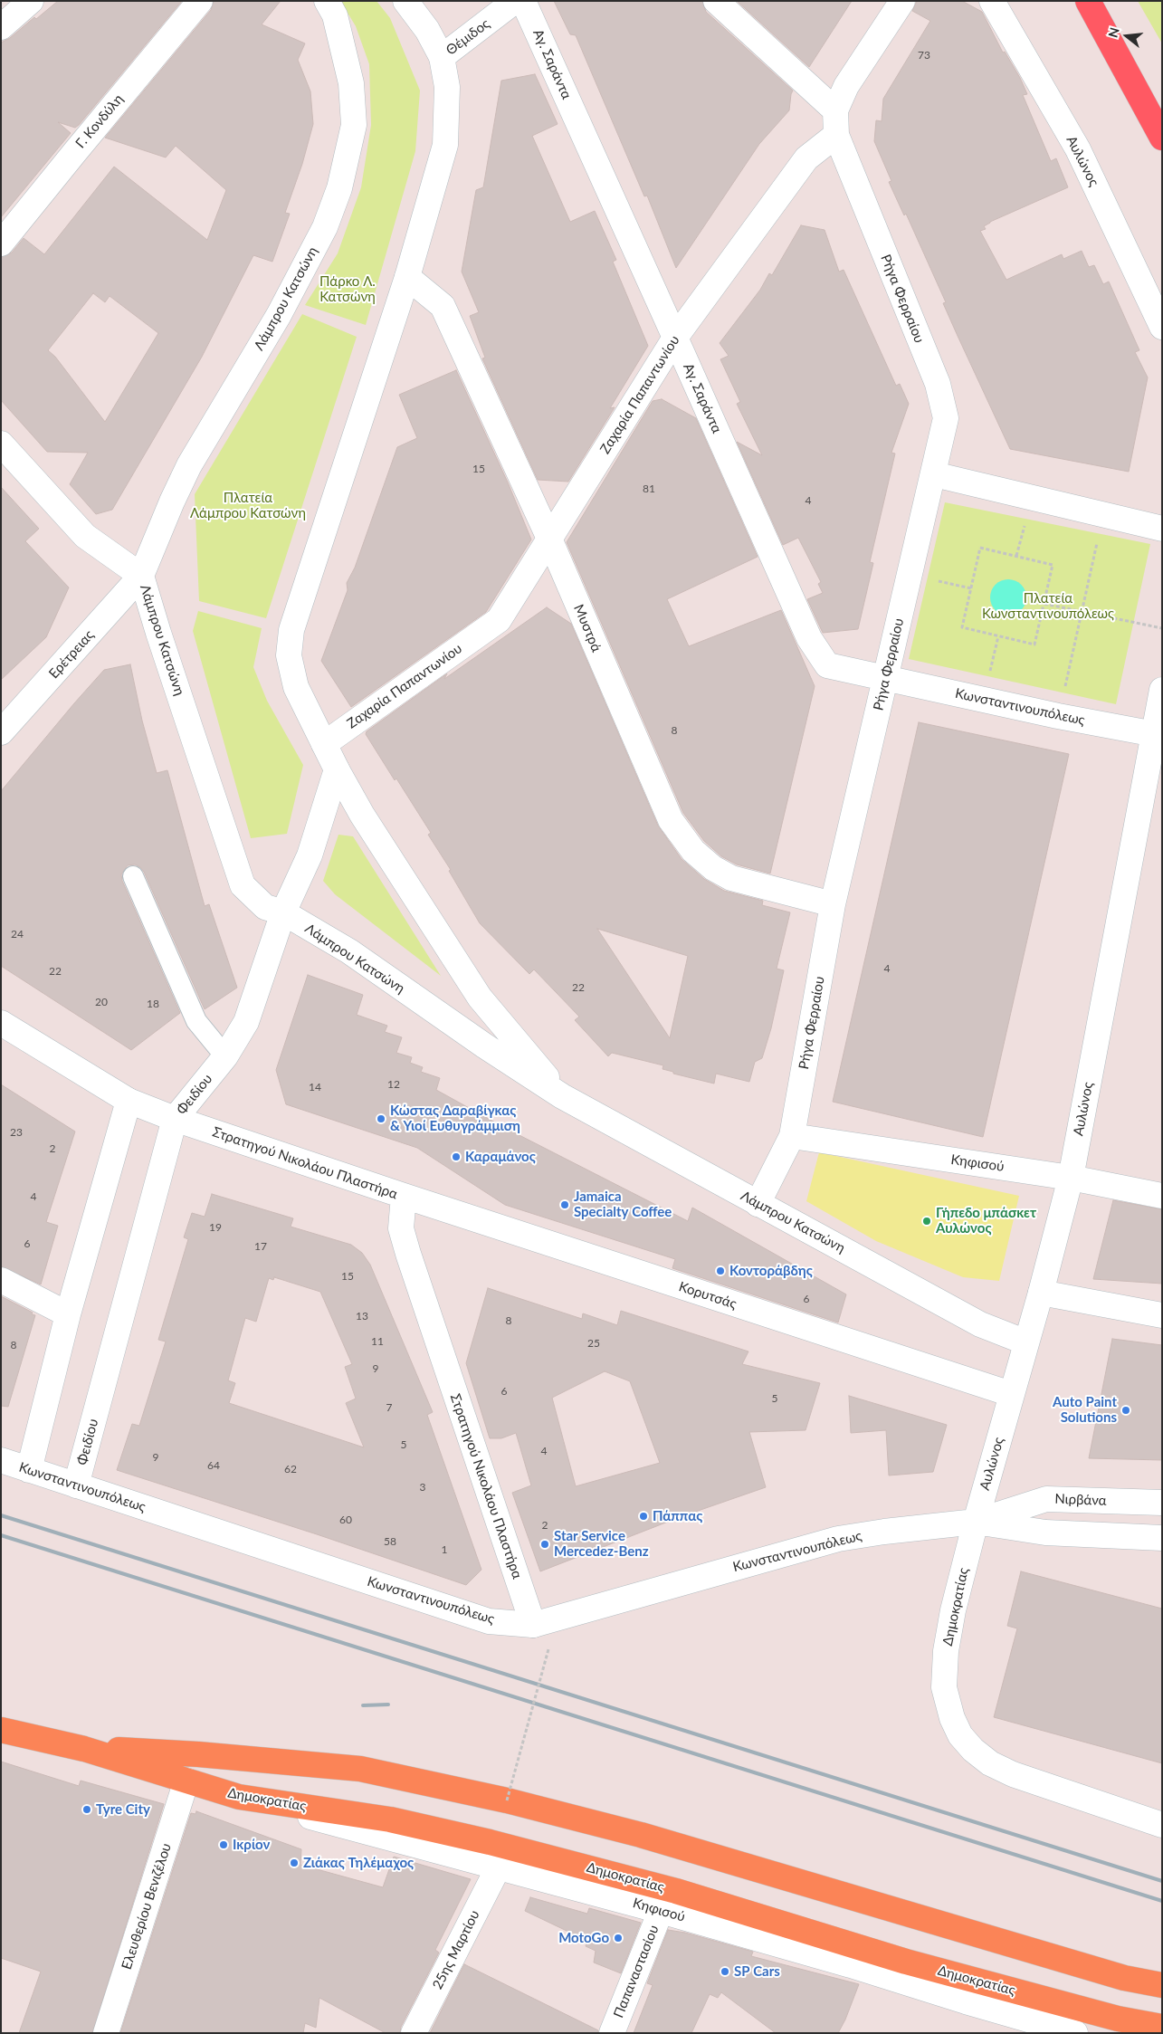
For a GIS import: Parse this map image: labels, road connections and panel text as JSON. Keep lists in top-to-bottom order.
{
  "streets": {
    "main road": ["Δημοκρατίας"],
    "street": [
      "Θέμιδος",
      "Αγ. Σαράντα",
      "Γ. Κονδύλη",
      "Αυλώνος",
      "Λάμπρου Κατσώνη",
      "Ρήγα Φερραίου",
      "Ζαχαρία Παπαντωνίου",
      "Μυστρά",
      "Ερέτρειας",
      "Κωνσταντινουπόλεως",
      "Φειδίου",
      "Στρατηγού Νικολάου Πλαστήρα",
      "Κηφισού",
      "Κορυτσάς",
      "Νιρβάνα",
      "Ελευθερίου Βενιζέλου",
      "25ης Μαρτίου",
      "Παπαναστασίου"
    ]
  },
  "crossings": [
    ["Θέμιδος", "Λάμπρου Κατσώνη"],
    ["Αγ. Σαράντα", "Ρήγα Φερραίου"],
    ["Αγ. Σαράντα", "Ζαχαρία Παπαντωνίου"],
    ["Αγ. Σαράντα", "Κωνσταντινουπόλεως"],
    ["Αυλώνος", "Λάμπρου Κατσώνη"],
    ["Αυλώνος", "Κωνσταντινουπόλεως"],
    ["Αυλώνος", "Κηφισού"],
    ["Αυλώνος", "Κορυτσάς"],
    ["Αυλώνος", "Νιρβάνα"],
    ["Αυλώνος", "Δημοκρατίας"],
    ["Λάμπρου Κατσώνη", "Ρήγα Φερραίου"],
    ["Λάμπρου Κατσώνη", "Ζαχαρία Παπαντωνίου"],
    ["Λάμπρου Κατσώνη", "Μυστρά"],
    ["Λάμπρου Κατσώνη", "Ερέτρειας"],
    ["Λάμπρου Κατσώνη", "Φειδίου"],
    ["Ρήγα Φερραίου", "Ζαχαρία Παπαντωνίου"],
    ["Ρήγα Φερραίου", "Μυστρά"],
    ["Ρήγα Φερραίου", "Κωνσταντινουπόλεως"],
    ["Ρήγα Φερραίου", "Κηφισού"],
    ["Ζαχαρία Παπαντωνίου", "Μυστρά"],
    ["Κωνσταντινουπόλεως", "Φειδίου"],
    ["Κωνσταντινουπόλεως", "Στρατηγού Νικολάου Πλαστήρα"],
    ["Κωνσταντινουπόλεως", "Νιρβάνα"],
    ["Κωνσταντινουπόλεως", "Δημοκρατίας"],
    ["Φειδίου", "Στρατηγού Νικολάου Πλαστήρα"],
    ["Στρατηγού Νικολάου Πλαστήρα", "Κορυτσάς"],
    ["Κηφισού", "Δημοκρατίας"],
    ["Κηφισού", "25ης Μαρτίου"],
    ["Κηφισού", "Παπαναστασίου"],
    ["Νιρβάνα", "Δημοκρατίας"],
    ["Δημοκρατίας", "Ελευθερίου Βενιζέλου"]
  ],
  "parks": ["Πάρκο Λ. Κατσώνη", "Πλατεία Λάμπρου Κατσώνη", "Πλατεία Κωνσταντινουπόλεως"],
  "places": [
    "Κώστας Δαραβίγκας & Υιοί Ευθυγράμμιση",
    "Καραμάνος",
    "Jamaica Specialty Coffee",
    "Γήπεδο μπάσκετ Αυλώνος",
    "Κοντοράβδης",
    "Auto Paint Solutions",
    "Πάππας",
    "Star Service Mercedez-Benz",
    "Tyre City",
    "Ικρίον",
    "Ζιάκας Τηλέμαχος",
    "MotoGo",
    "SP Cars"
  ],
  "house_numbers": [
    "73",
    "15",
    "81",
    "4",
    "8",
    "24",
    "4",
    "22",
    "22",
    "20",
    "18",
    "12",
    "14",
    "23",
    "2",
    "4",
    "19",
    "6",
    "17",
    "15",
    "6",
    "13",
    "8",
    "11",
    "25",
    "8",
    "9",
    "6",
    "5",
    "7",
    "5",
    "4",
    "9",
    "64",
    "62",
    "3",
    "60",
    "2",
    "58",
    "1"
  ],
  "north": "left"
}
